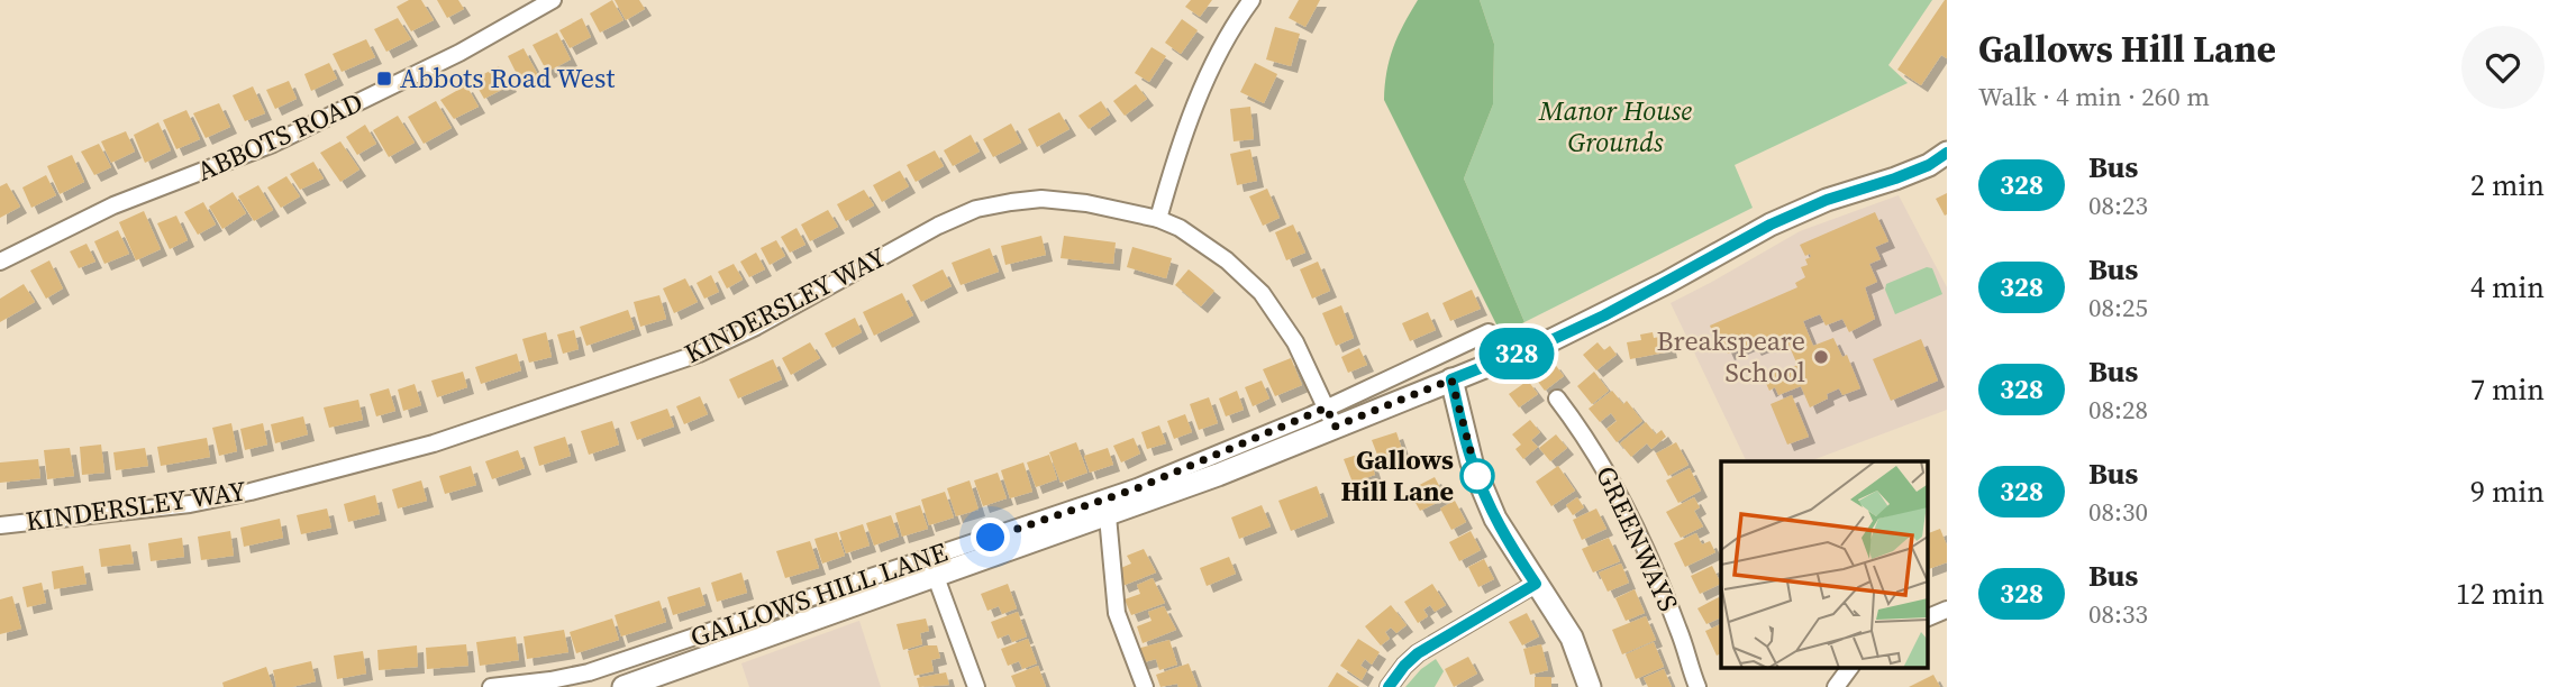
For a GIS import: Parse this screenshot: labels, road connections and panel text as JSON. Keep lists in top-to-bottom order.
{
  "streets": {
    "street": [
      "ABBOTS ROAD",
      "KINDERSLEY WAY",
      "GREENWAYS",
      "GALLOWS HILL LANE"
    ]
  },
  "crossings": [
    ["KINDERSLEY WAY", "GALLOWS HILL LANE"]
  ],
  "parks": ["Manor House Grounds"],
  "places": {
    "transit": ["Abbots Road West"],
    "other": ["Breakspeare School", "Gallows Hill Lane"]
  },
  "lines": ["bus line 328"],
  "page": {
    "on_map": "328",
    "heading": ["Gallows Hill Lane", "Walk · 4 min · 260 m"],
    "list": [
      {
        "mark": "328",
        "name": "Bus",
        "note": "08:23",
        "value": "2 min"
      },
      {
        "mark": "328",
        "name": "Bus",
        "note": "08:25",
        "value": "4 min"
      },
      {
        "mark": "328",
        "name": "Bus",
        "note": "08:28",
        "value": "7 min"
      },
      {
        "mark": "328",
        "name": "Bus",
        "note": "08:30",
        "value": "9 min"
      },
      {
        "mark": "328",
        "name": "Bus",
        "note": "08:33",
        "value": "12 min"
      }
    ]
  }
}
